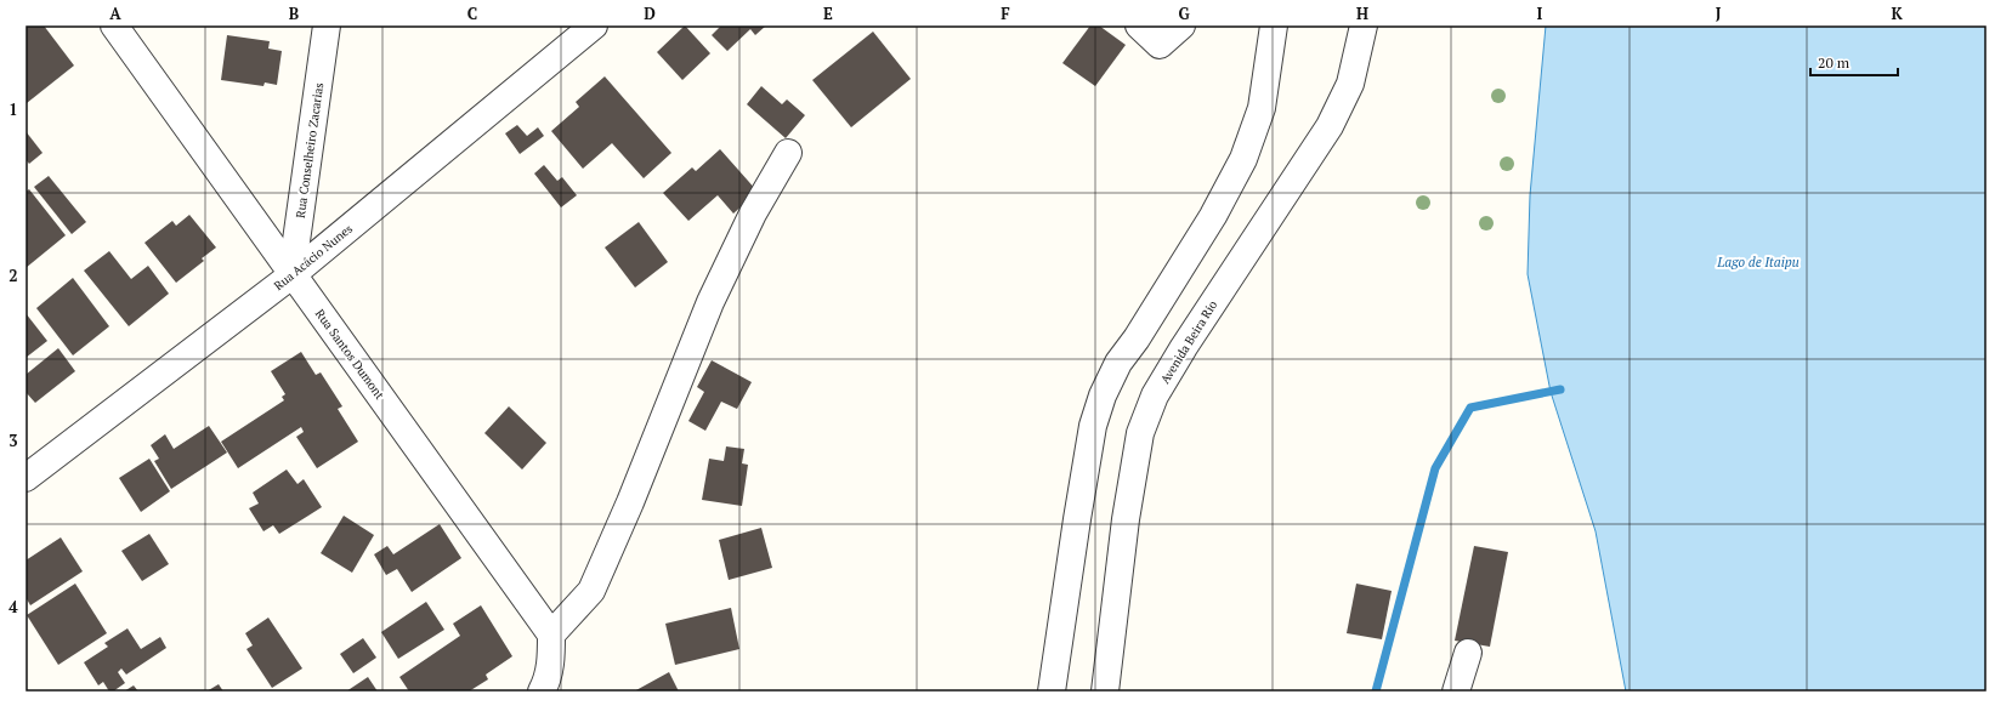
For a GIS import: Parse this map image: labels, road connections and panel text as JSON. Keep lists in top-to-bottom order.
{
  "streets": {
    "street": [
      "Rua Conselheiro Zacarias",
      "Rua Acácio Nunes",
      "Avenida Beira Rio",
      "Rua Santos Dumont"
    ]
  },
  "crossings": [
    ["Rua Conselheiro Zacarias", "Rua Acácio Nunes"],
    ["Rua Conselheiro Zacarias", "Rua Santos Dumont"],
    ["Rua Acácio Nunes", "Rua Santos Dumont"]
  ],
  "water": ["Lago de Itaipu"],
  "scale_bar": "20 m",
  "grid": {
    "columns": [
      "A",
      "B",
      "C",
      "D",
      "E",
      "F",
      "G",
      "H",
      "I",
      "J",
      "K"
    ],
    "rows": [
      "1",
      "2",
      "3",
      "4"
    ]
  }
}
